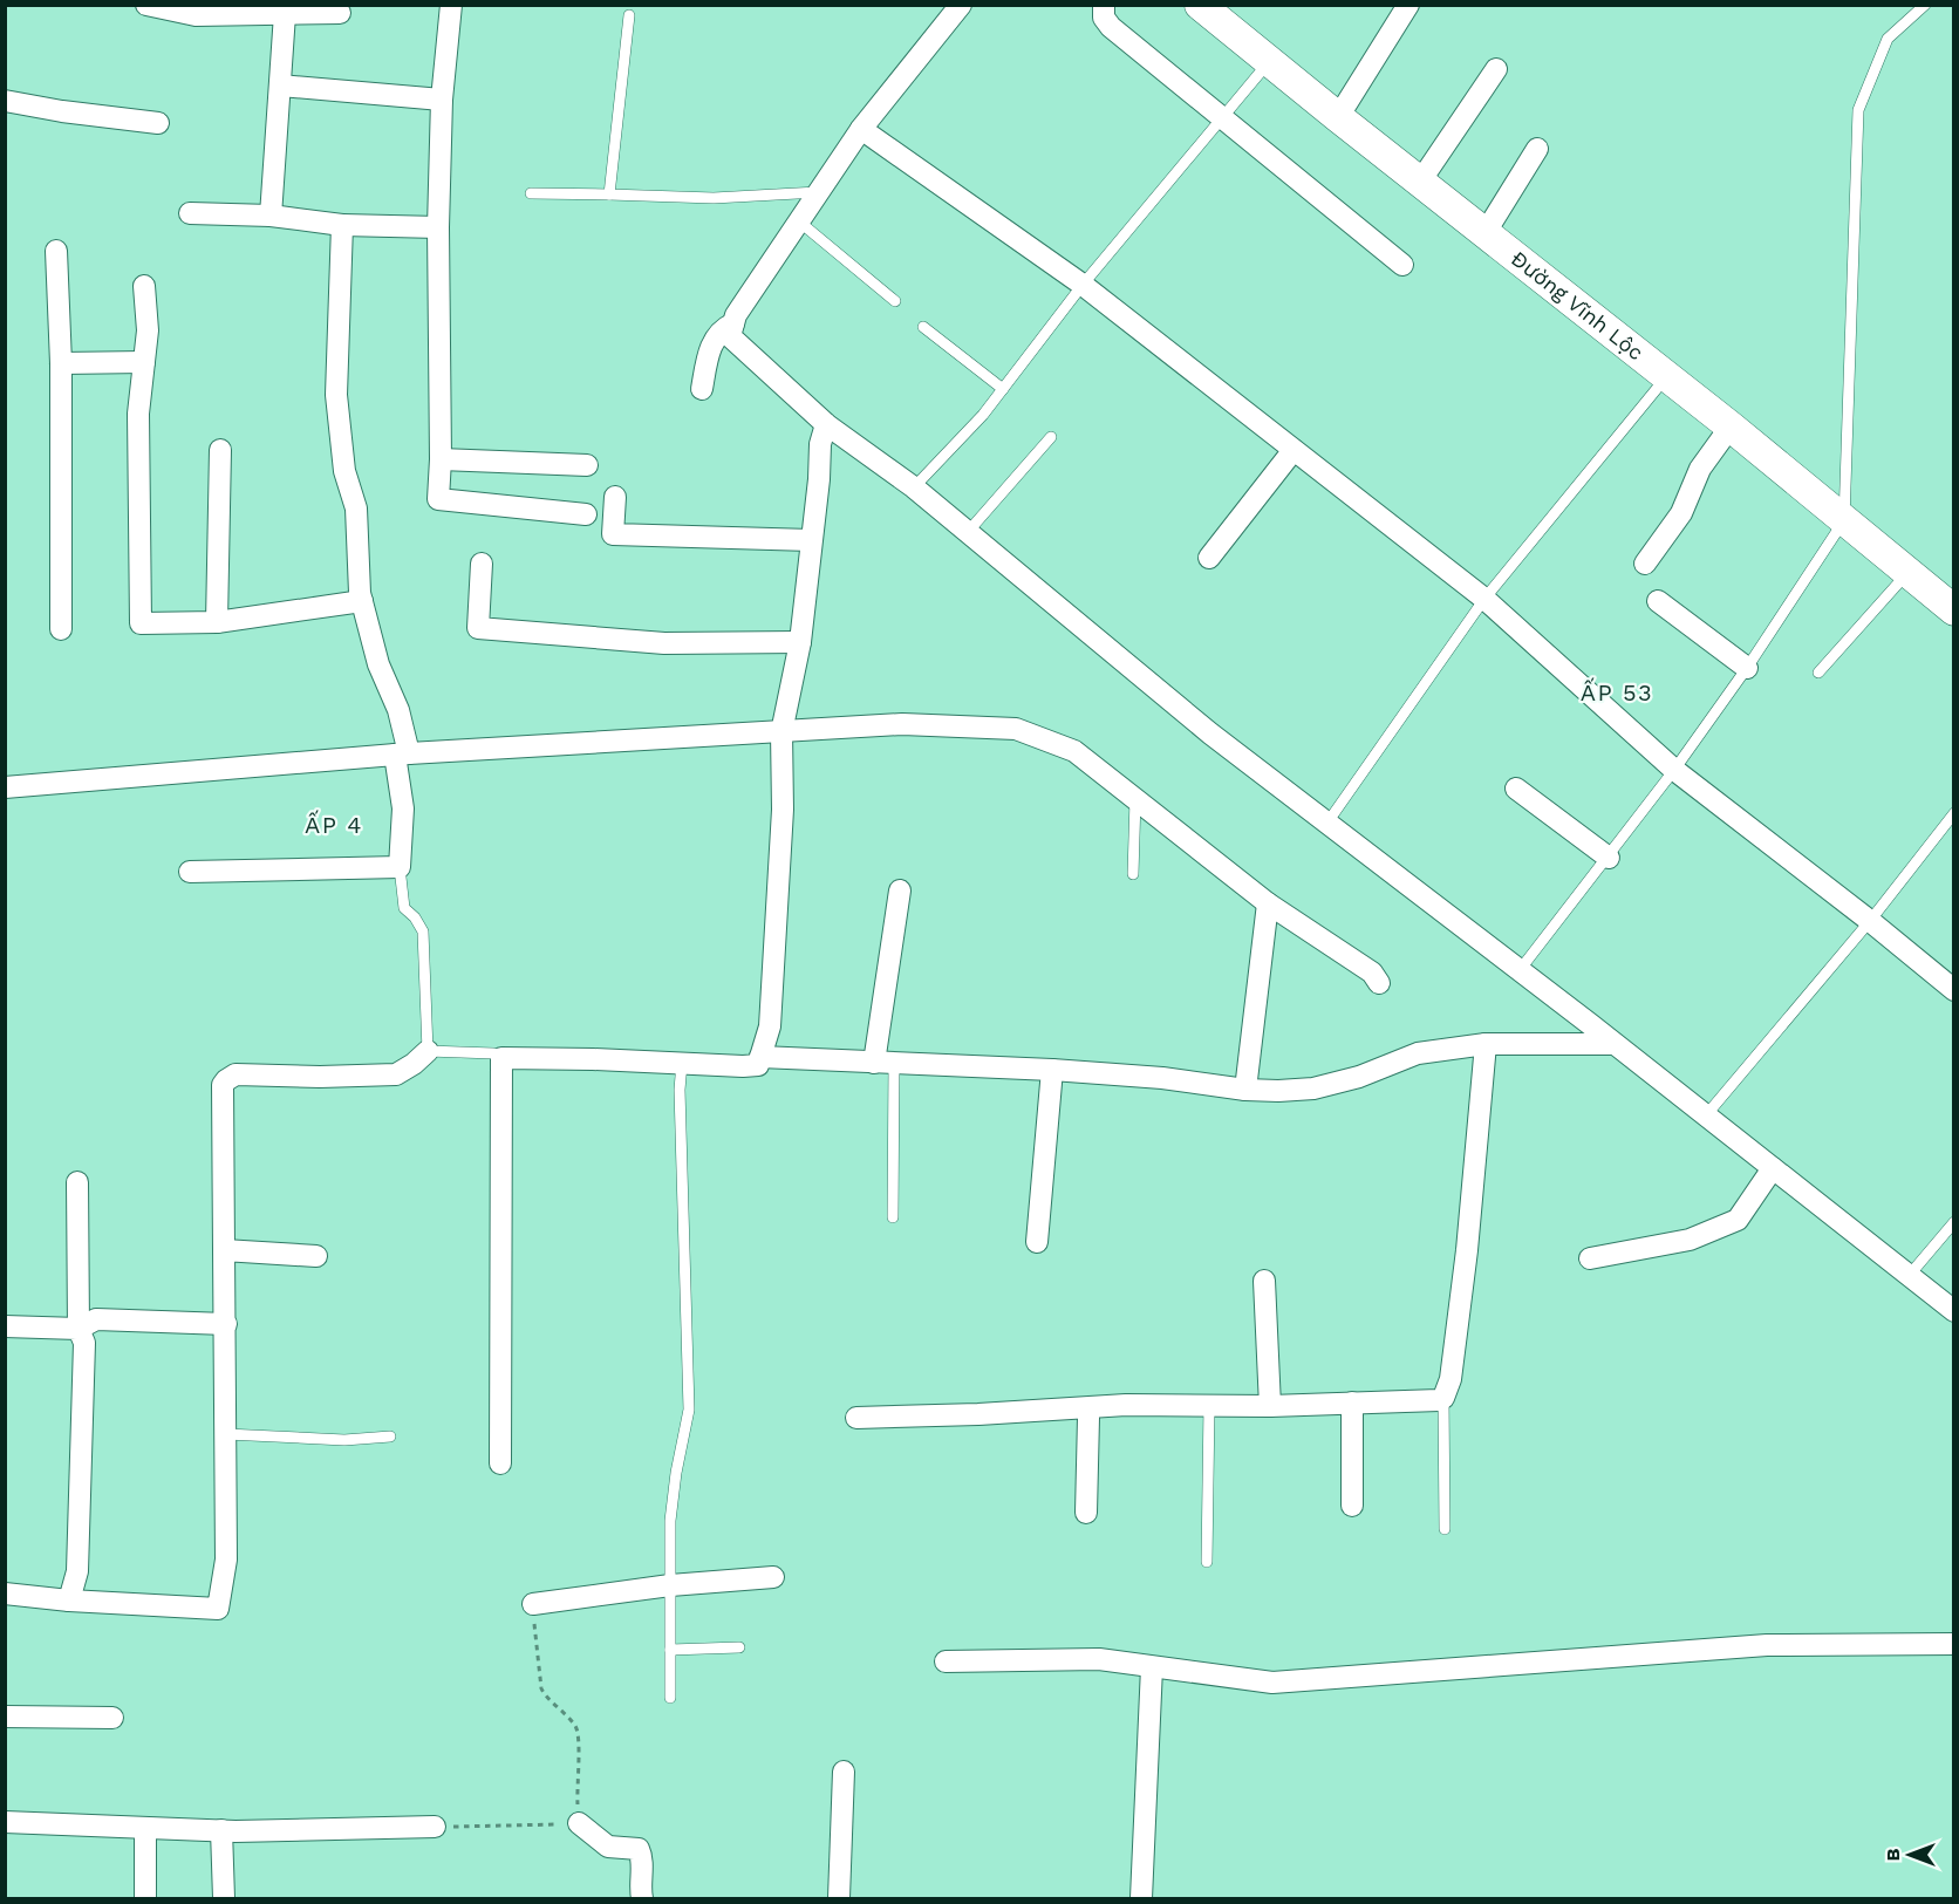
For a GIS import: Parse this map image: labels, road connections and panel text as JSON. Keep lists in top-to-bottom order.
{
  "streets": {
    "main road": ["Đường Vĩnh Lộc"]
  },
  "districts": ["ẤP 53", "ẤP 4"],
  "north": "left"
}
